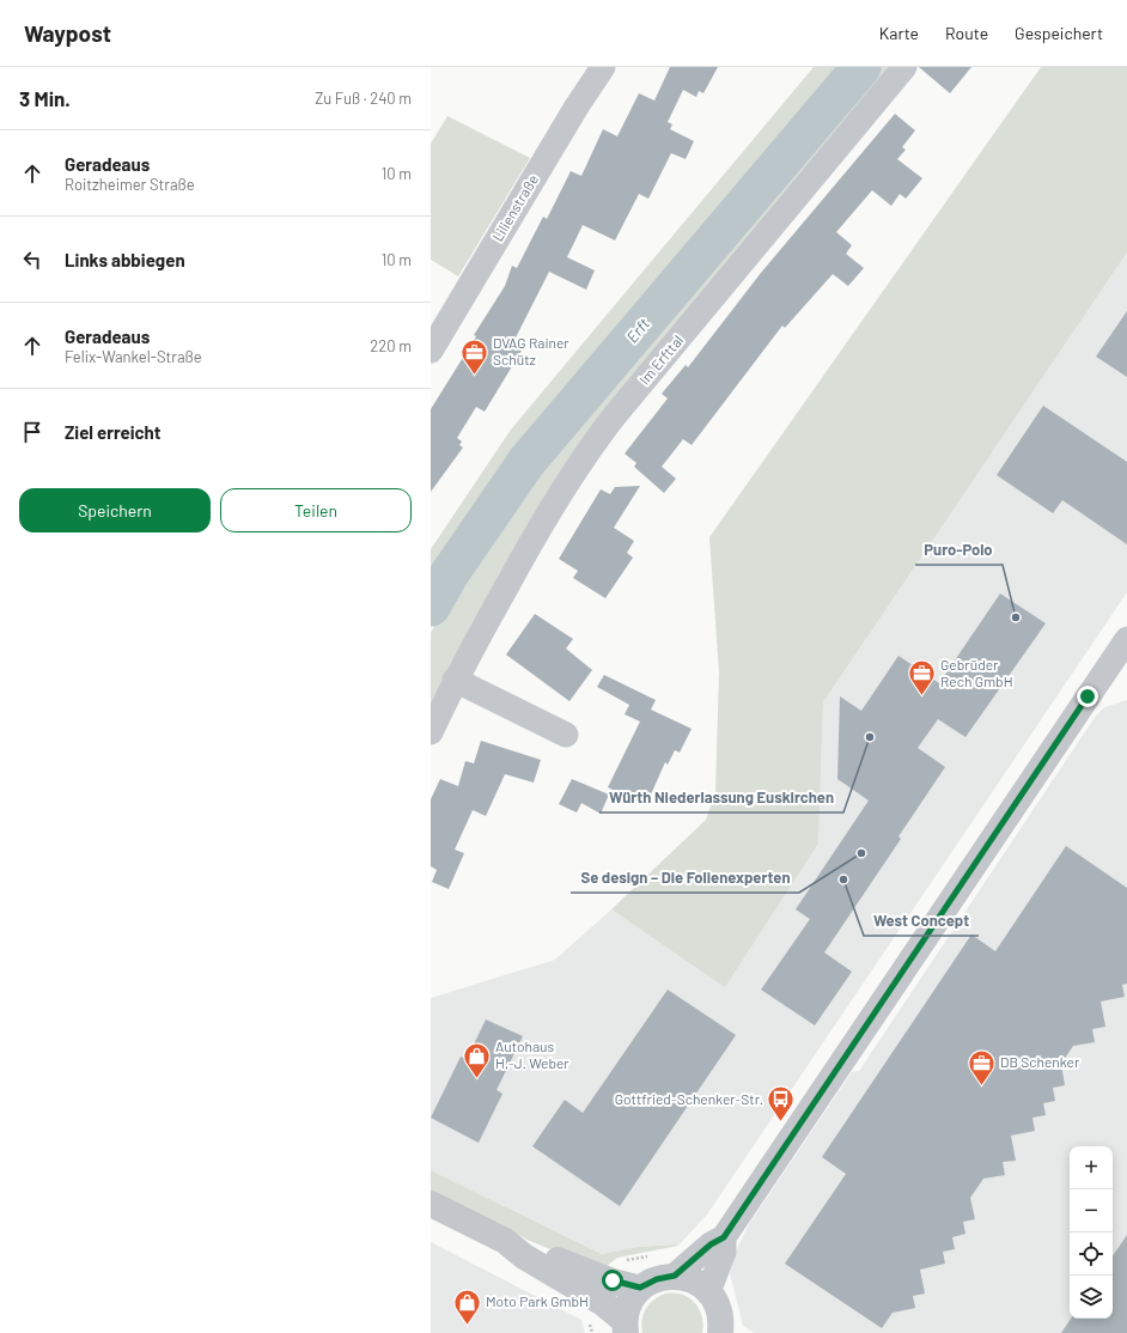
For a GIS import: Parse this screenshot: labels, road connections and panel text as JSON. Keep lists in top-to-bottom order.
{
  "streets": {
    "street": ["Lilienstraße", "Im Erfttal"]
  },
  "water": ["Erft"],
  "places": {
    "office": ["DVAG Rainer Schütz", "Gebrüder Rech GmbH", "DB Schenker"],
    "other": [
      "Puro-Polo",
      "Würth Niederlassung Euskirchen",
      "Se design – Die Folienexperten",
      "West Concept"
    ],
    "shop": ["Autohaus H.-J. Weber", "Moto Park GmbH"],
    "bus stop": ["Gottfried-Schenker-Str."]
  },
  "page": {
    "header": "Waypost",
    "nav": ["Karte", "Route", "Gespeichert"],
    "heading": ["3 Min.", "Zu Fuß · 240 m"],
    "list": [
      ["Geradeaus", "Roitzheimer Straße", "10 m"],
      ["Links abbiegen", "10 m"],
      ["Geradeaus", "Felix-Wankel-Straße", "220 m"],
      "Ziel erreicht"
    ],
    "buttons": ["Speichern", "Teilen"],
    "map_buttons": ["+", "−"]
  }
}
